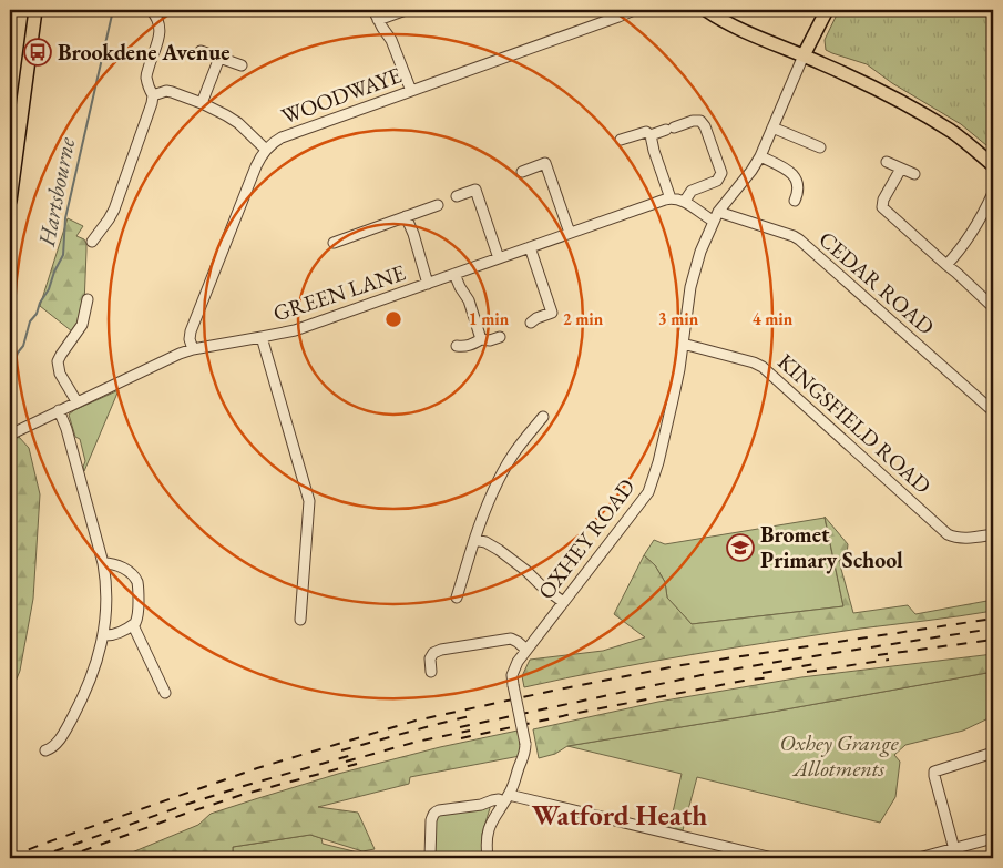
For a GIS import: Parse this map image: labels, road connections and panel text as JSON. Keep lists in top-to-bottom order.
{
  "streets": {
    "street": [
      "WOODWAYE",
      "CEDAR ROAD",
      "GREEN LANE",
      "KINGSFIELD ROAD",
      "OXHEY ROAD"
    ]
  },
  "crossings": [
    ["WOODWAYE", "GREEN LANE"],
    ["CEDAR ROAD", "OXHEY ROAD"],
    ["GREEN LANE", "OXHEY ROAD"],
    ["KINGSFIELD ROAD", "OXHEY ROAD"]
  ],
  "districts": ["Watford Heath"],
  "water": ["Hartsbourne"],
  "parks": ["Oxhey Grange Allotments"],
  "places": {
    "bus stop": ["Brookdene Avenue"],
    "school or university": ["Bromet Primary School"]
  },
  "rings": [
    "1 min",
    "2 min",
    "3 min",
    "4 min"
  ]
}
